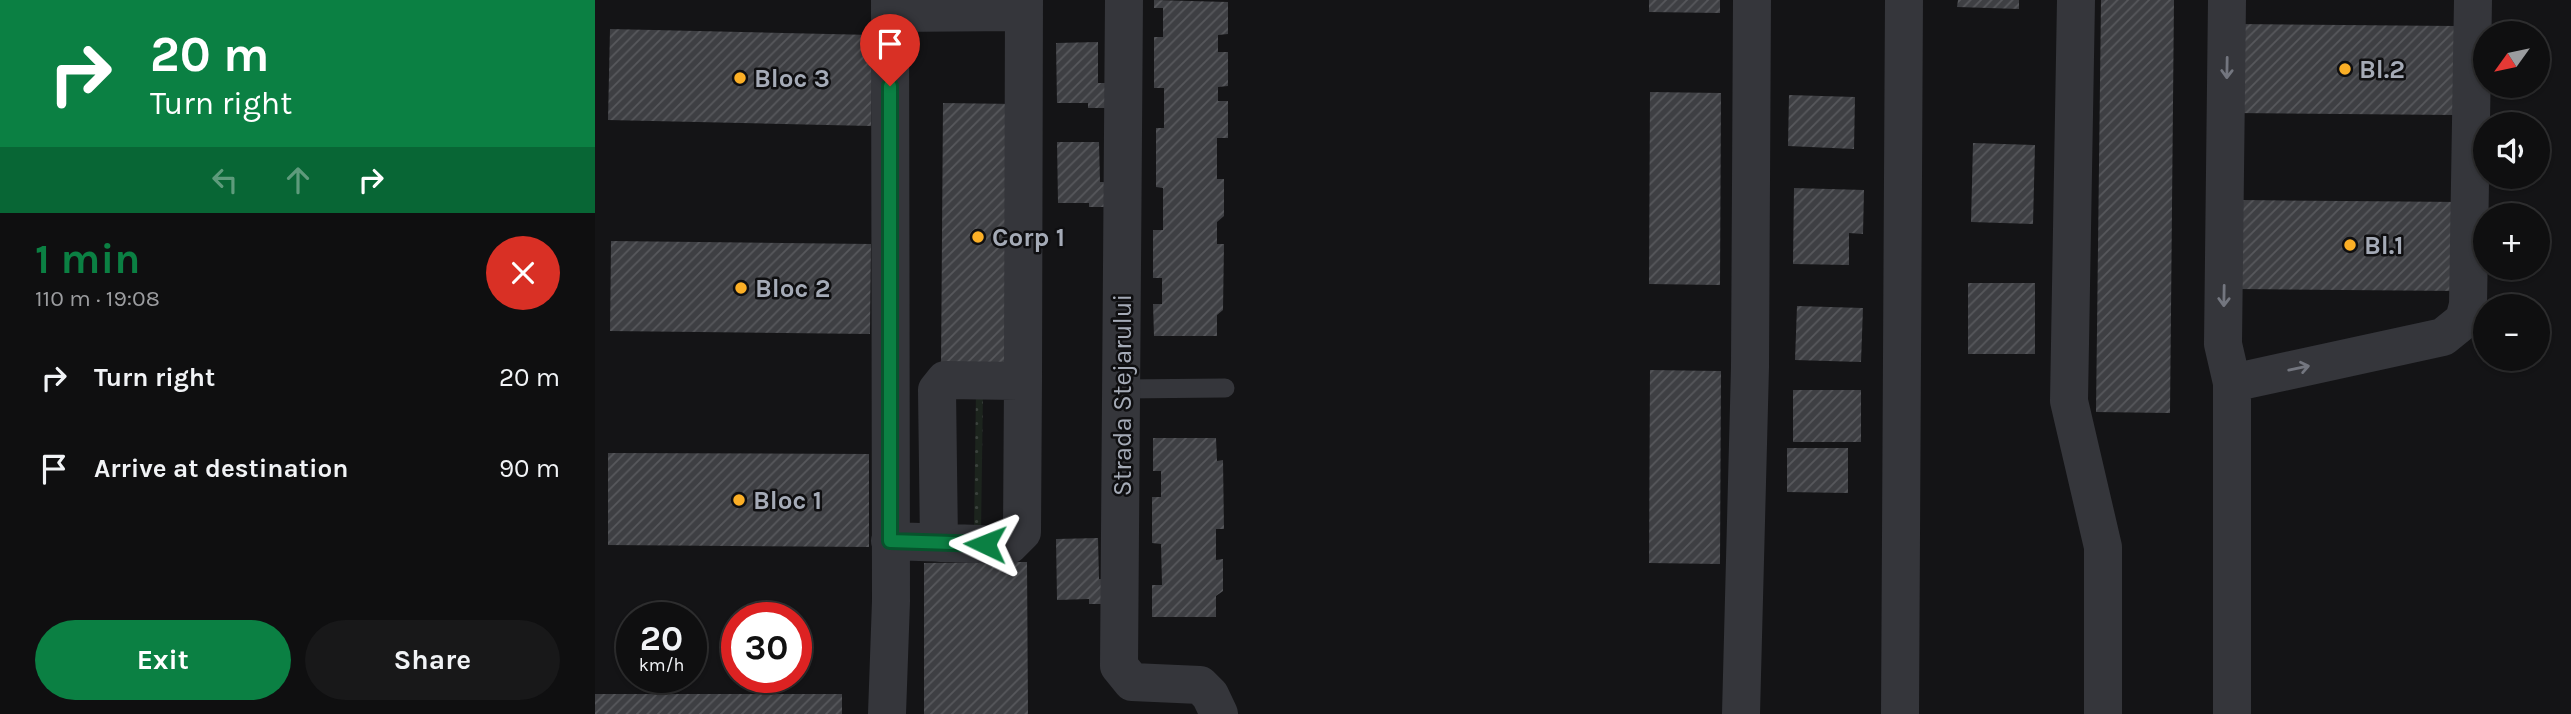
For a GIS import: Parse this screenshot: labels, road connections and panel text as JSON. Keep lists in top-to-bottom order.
{
  "streets": {
    "street": ["Strada Stejarului"]
  },
  "places": [
    "Bl.2",
    "Bloc 3",
    "Corp 1",
    "Bl.1",
    "Bloc 2",
    "Bloc 1"
  ],
  "north": "bottom left",
  "page": {
    "turn": ["20 m", "Turn right"],
    "map_buttons": ["+", "−"],
    "heading": ["1 min", "110 m · 19:08"],
    "list": [
      {
        "name": "Turn right",
        "value": "20 m"
      },
      {
        "name": "Arrive at destination",
        "value": "90 m"
      }
    ],
    "speed": "20 km/h",
    "limit": "30",
    "buttons": ["Exit", "Share"]
  }
}
